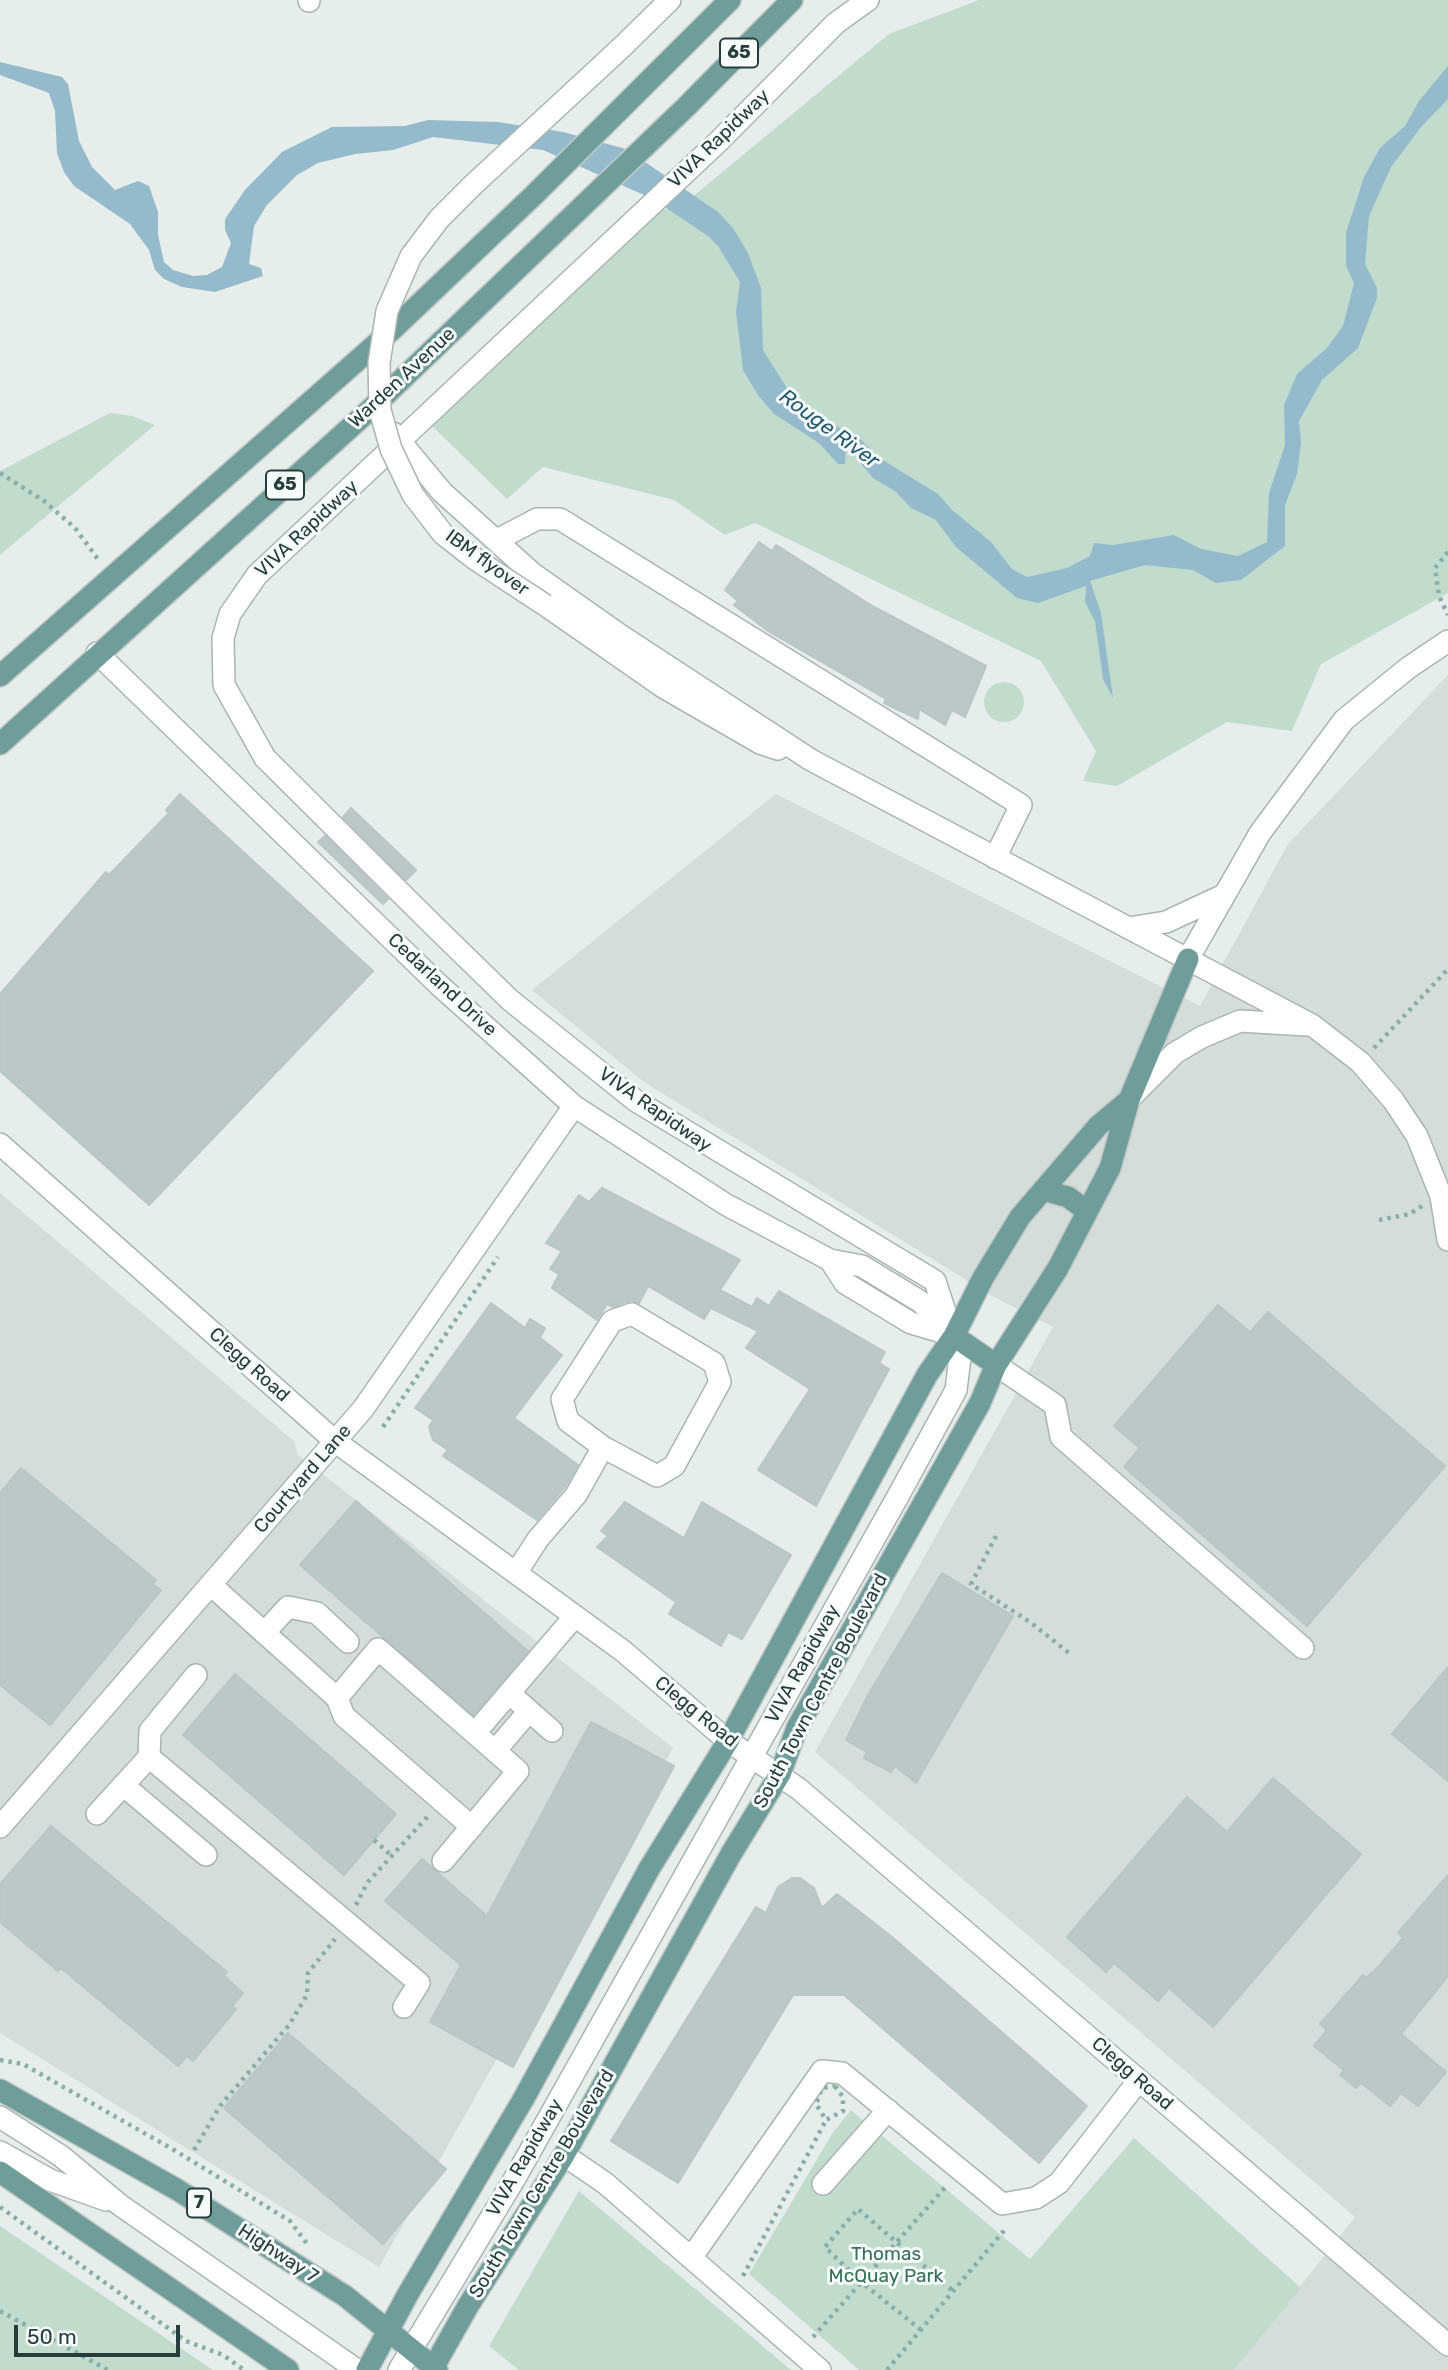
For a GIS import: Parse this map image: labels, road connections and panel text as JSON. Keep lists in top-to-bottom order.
{
  "streets": {
    "main road": [
      "65",
      "Warden Avenue",
      "Cedarland Drive",
      "South Town Centre Boulevard",
      "7",
      "Highway 7"
    ],
    "street": [
      "VIVA Rapidway",
      "IBM flyover",
      "Clegg Road",
      "Courtyard Lane"
    ]
  },
  "crossings": [
    ["VIVA Rapidway", "Cedarland Drive"],
    ["VIVA Rapidway", "Clegg Road"],
    ["VIVA Rapidway", "Highway 7"],
    ["Warden Avenue", "Cedarland Drive"],
    ["Cedarland Drive", "Courtyard Lane"],
    ["Cedarland Drive", "South Town Centre Boulevard"],
    ["Clegg Road", "Courtyard Lane"],
    ["Clegg Road", "South Town Centre Boulevard"],
    ["South Town Centre Boulevard", "Highway 7"]
  ],
  "water": ["Rouge River"],
  "parks": ["Thomas McQuay Park"],
  "scale_bar": "50 m"
}
